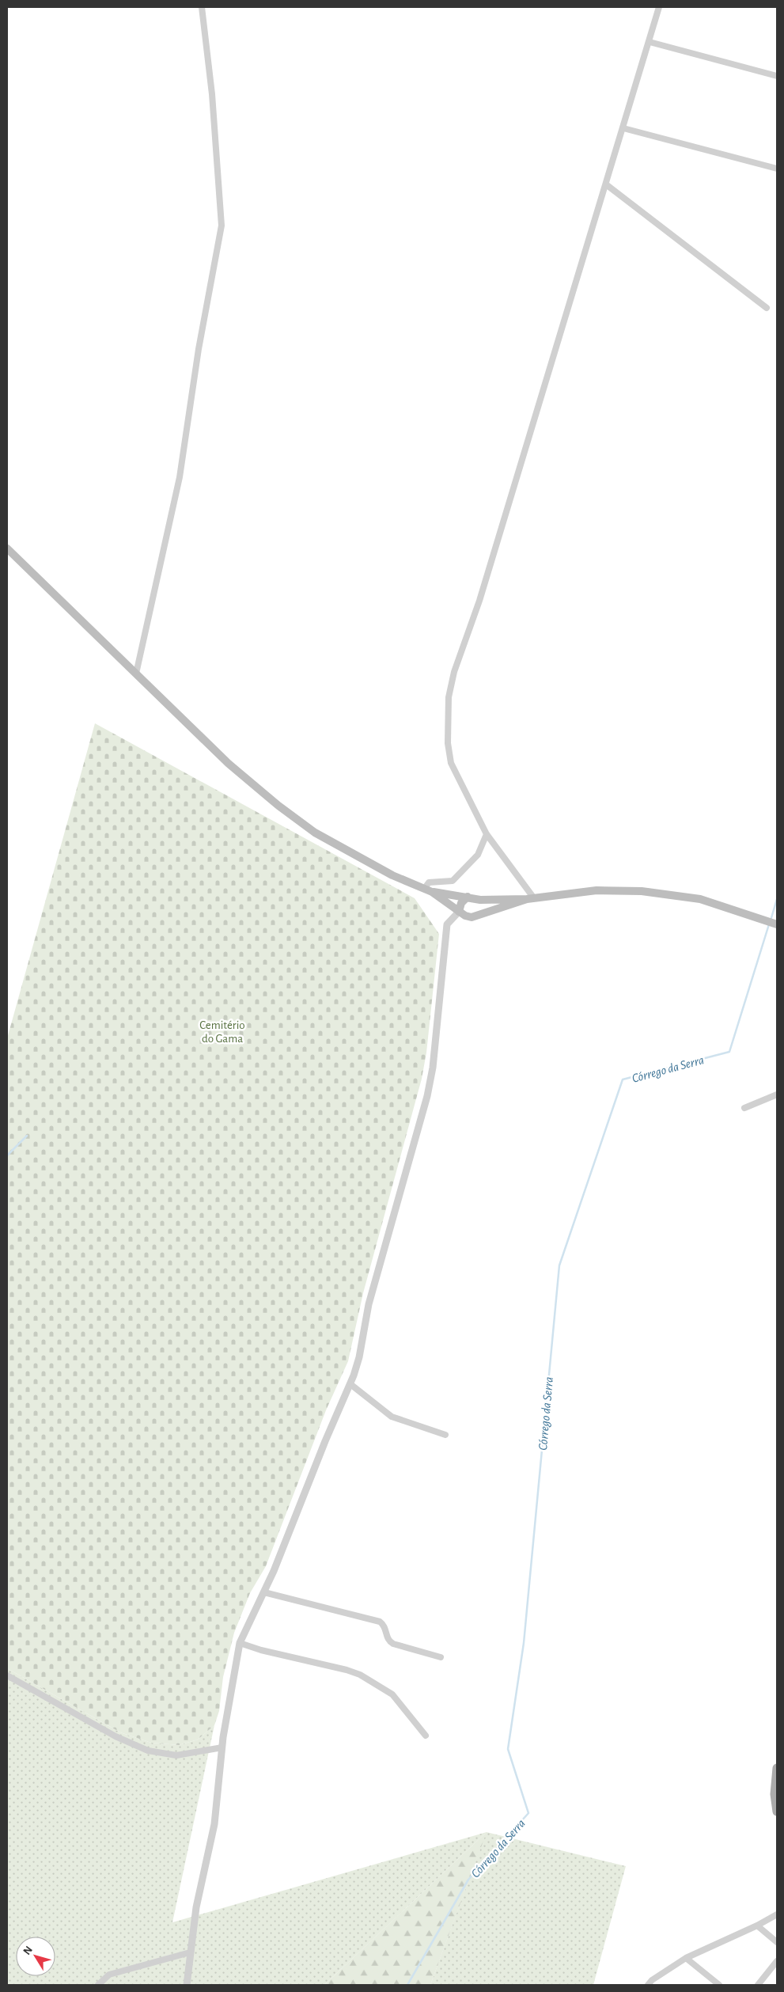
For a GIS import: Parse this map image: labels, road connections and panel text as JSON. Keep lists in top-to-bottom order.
{
  "water": ["Córrego da Serra"],
  "parks": ["Cemitério do Gama"],
  "north": "top left"
}
